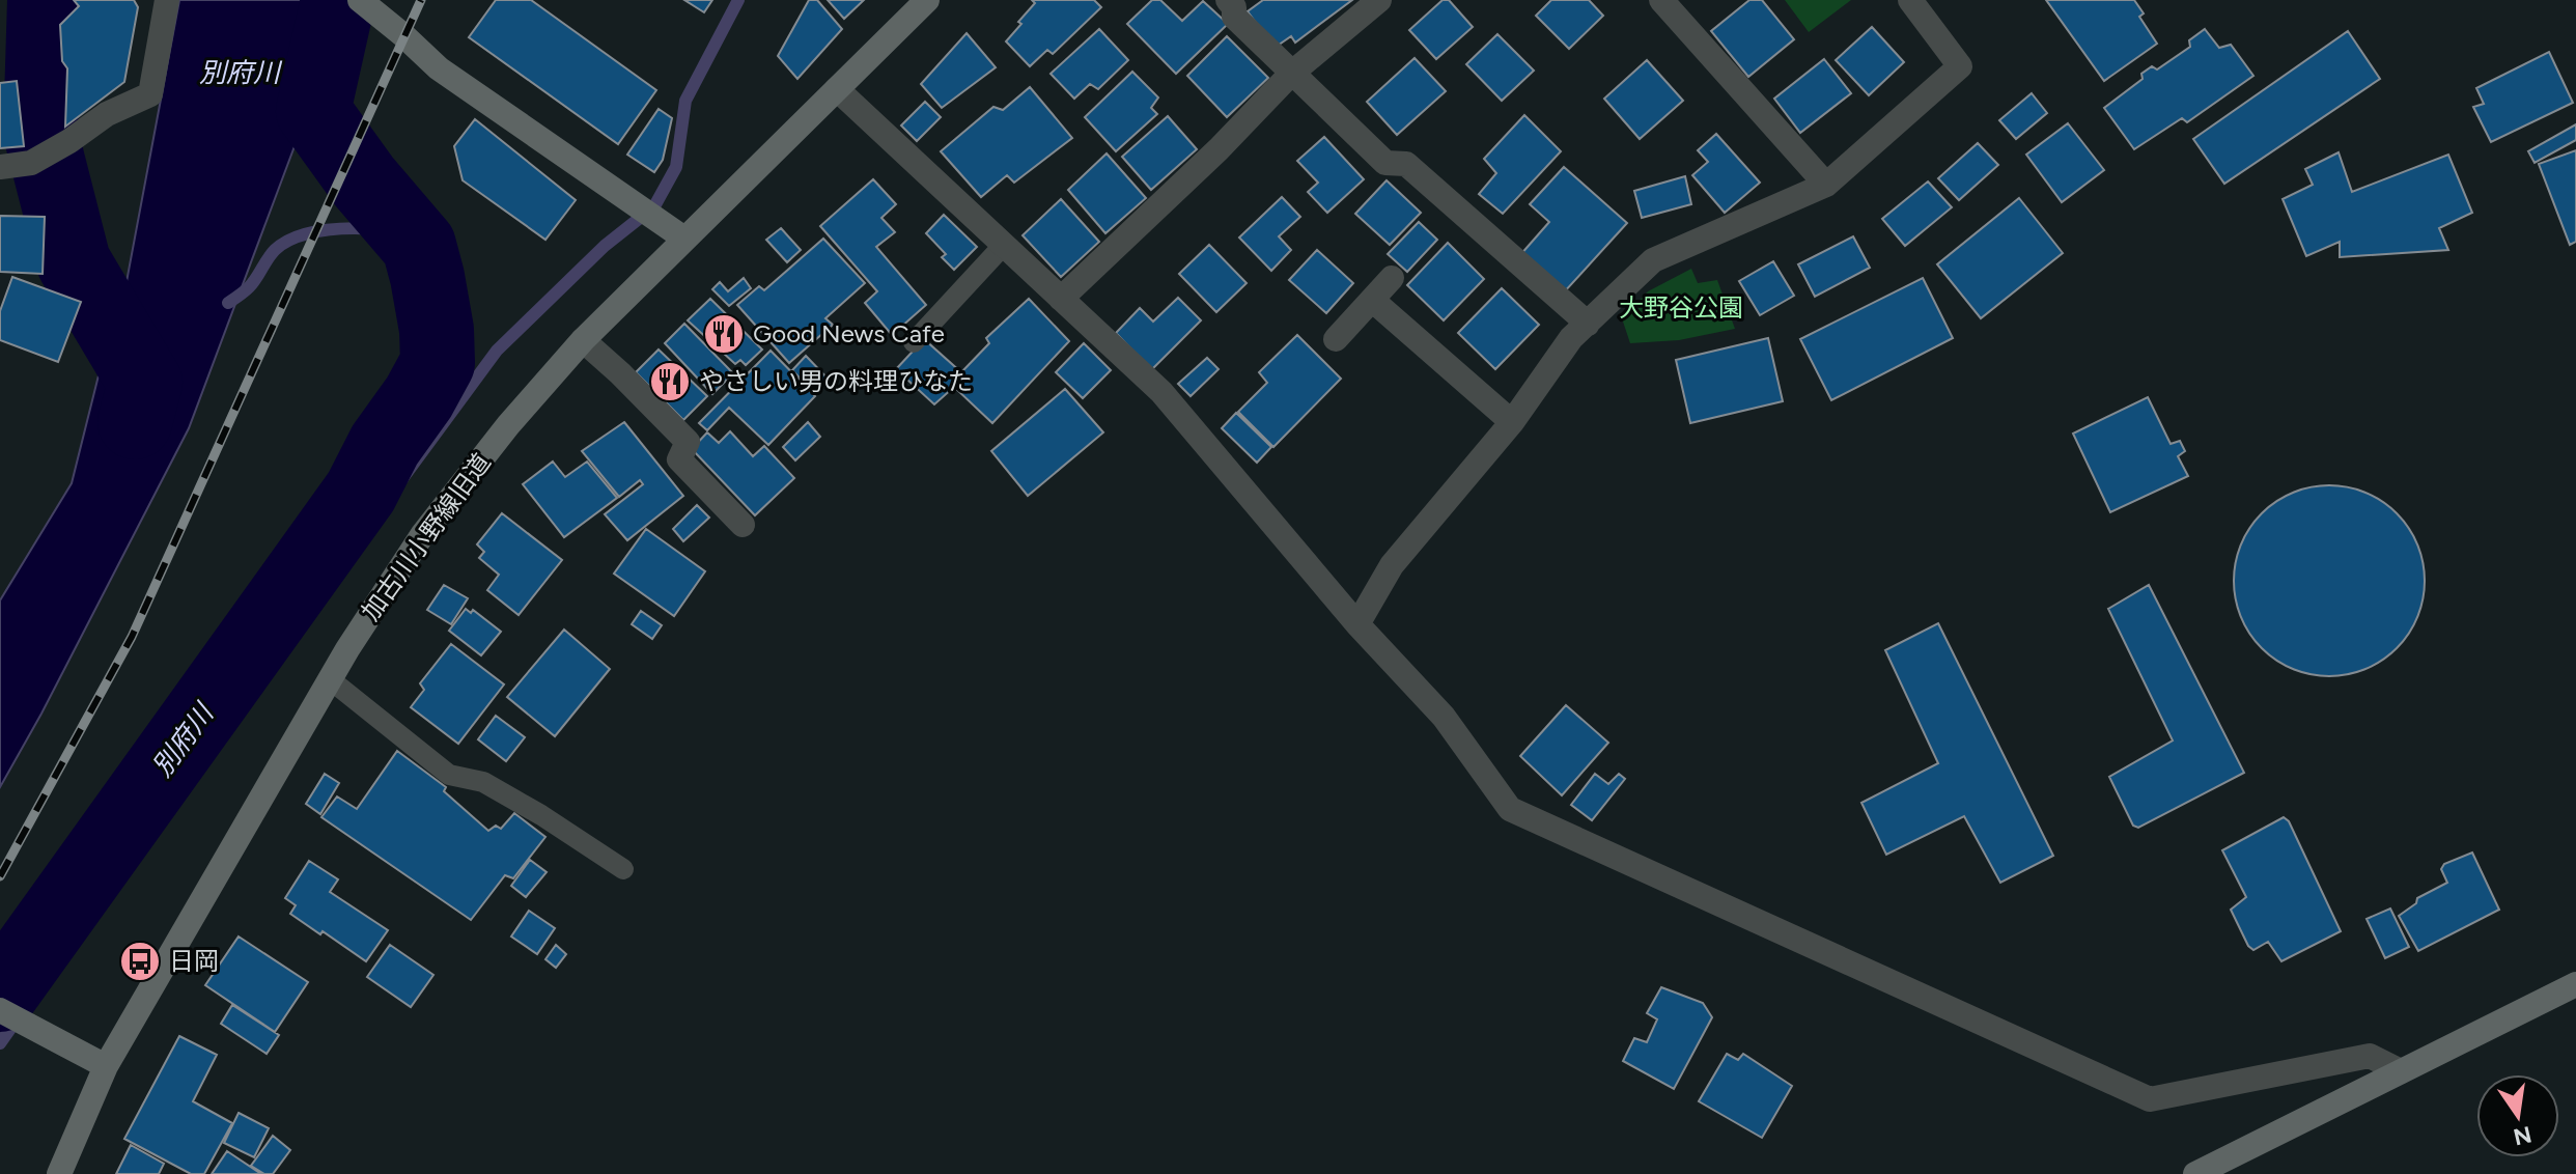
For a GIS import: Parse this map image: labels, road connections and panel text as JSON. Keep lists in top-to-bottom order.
{
  "streets": {
    "street": ["加古川小野線旧道"]
  },
  "water": ["別府川"],
  "parks": ["大野谷公園"],
  "places": {
    "restaurant": ["Good News Cafe", "やさしい男の料理ひなた"],
    "bus stop": ["日岡"]
  },
  "north": "bottom"
}
